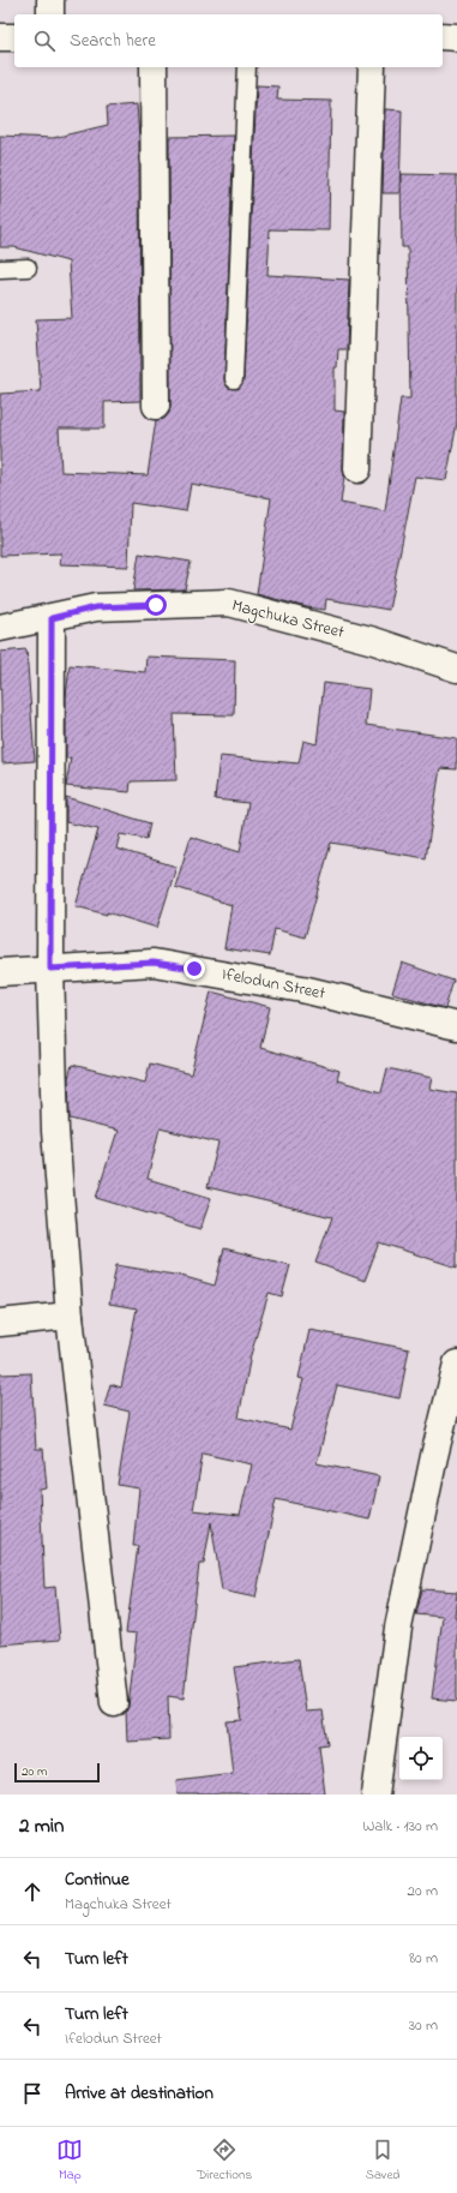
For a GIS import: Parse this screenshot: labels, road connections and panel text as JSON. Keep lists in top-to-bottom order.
{
  "streets": {
    "street": ["Magchuka Street", "Ifelodun Street"]
  },
  "scale_bar": "20 m",
  "page": {
    "search": "Search here",
    "scale": "20 m",
    "heading": ["2 min", "Walk · 130 m"],
    "list": [
      ["Continue", "Magchuka Street", "20 m"],
      ["Turn left", "80 m"],
      ["Turn left", "Ifelodun Street", "30 m"],
      "Arrive at destination"
    ],
    "nav": ["Map", "Directions", "Saved"]
  }
}
